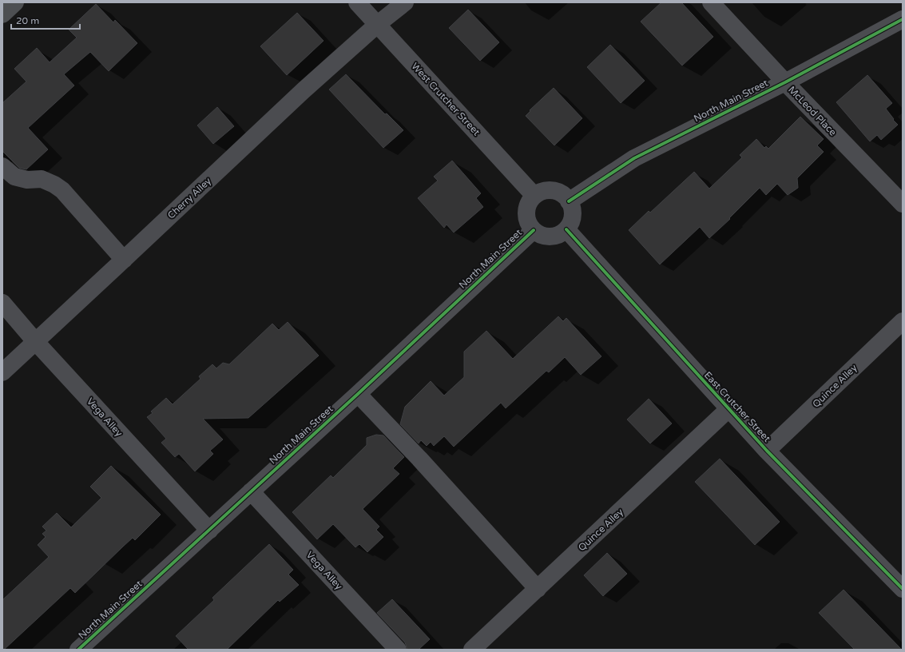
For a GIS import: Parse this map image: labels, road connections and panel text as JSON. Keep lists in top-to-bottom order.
{
  "streets": {
    "street": [
      "West Crutcher Street",
      "North Main Street",
      "McLeod Place",
      "Cherry Alley",
      "Quince Alley",
      "East Crutcher Street",
      "Vega Alley"
    ]
  },
  "crossings": [
    ["West Crutcher Street", "North Main Street"],
    ["West Crutcher Street", "Cherry Alley"],
    ["West Crutcher Street", "East Crutcher Street"],
    ["North Main Street", "McLeod Place"],
    ["North Main Street", "East Crutcher Street"],
    ["North Main Street", "Vega Alley"],
    ["Cherry Alley", "Vega Alley"],
    ["Quince Alley", "East Crutcher Street"]
  ],
  "scale_bar": "20 m"
}
